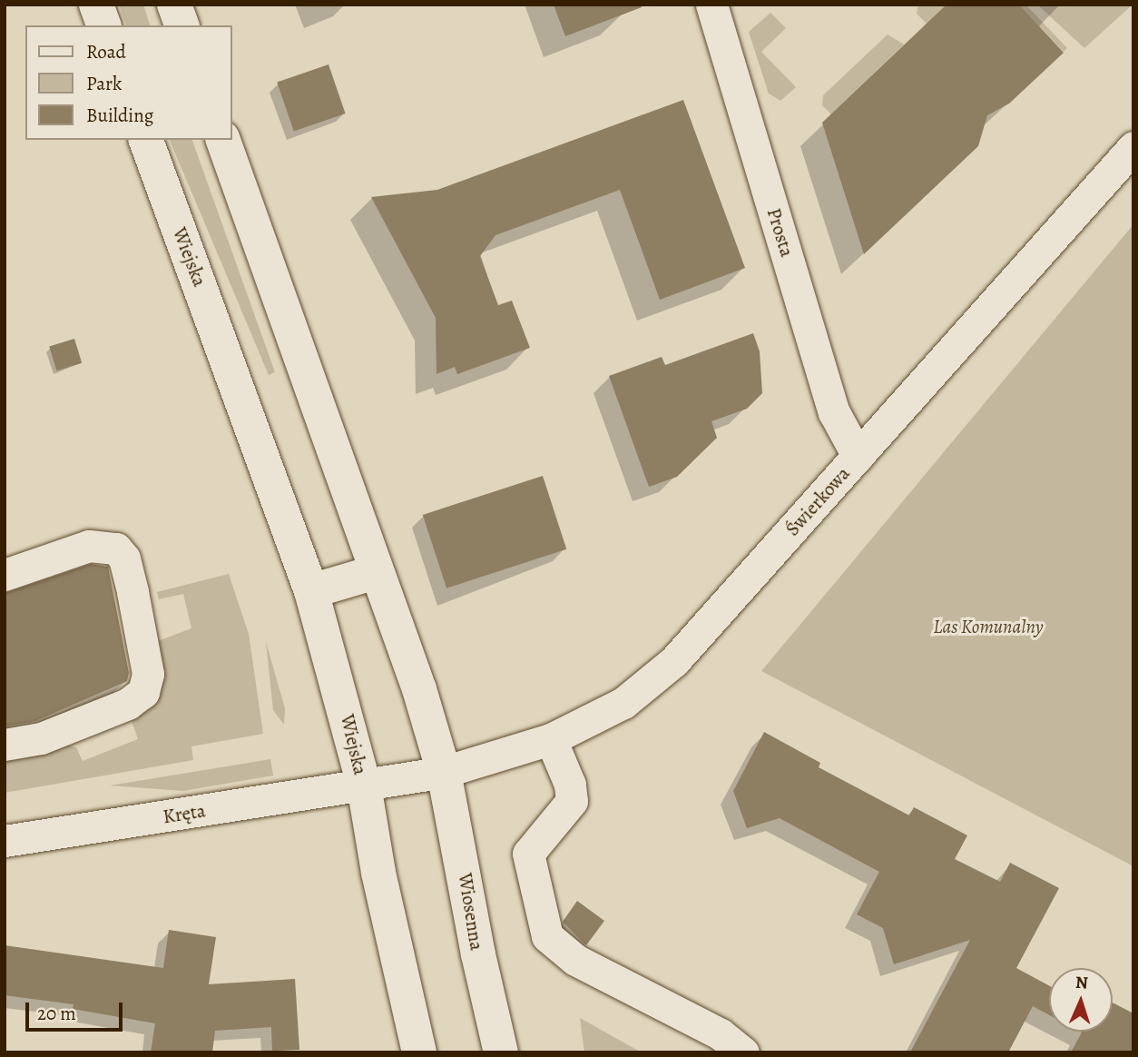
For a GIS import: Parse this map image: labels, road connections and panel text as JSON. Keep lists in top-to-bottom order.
{
  "streets": {
    "main road": ["Wiejska", "Wiosenna"],
    "street": ["Prosta", "Świerkowa", "Kręta"]
  },
  "crossings": [
    ["Prosta", "Świerkowa"],
    ["Wiejska", "Świerkowa"],
    ["Wiejska", "Kręta"],
    ["Wiejska", "Wiosenna"],
    ["Świerkowa", "Wiosenna"]
  ],
  "parks": ["Las Komunalny"],
  "legend": ["Road", "Park", "Building"],
  "scale_bar": "20 m",
  "north": "top"
}
